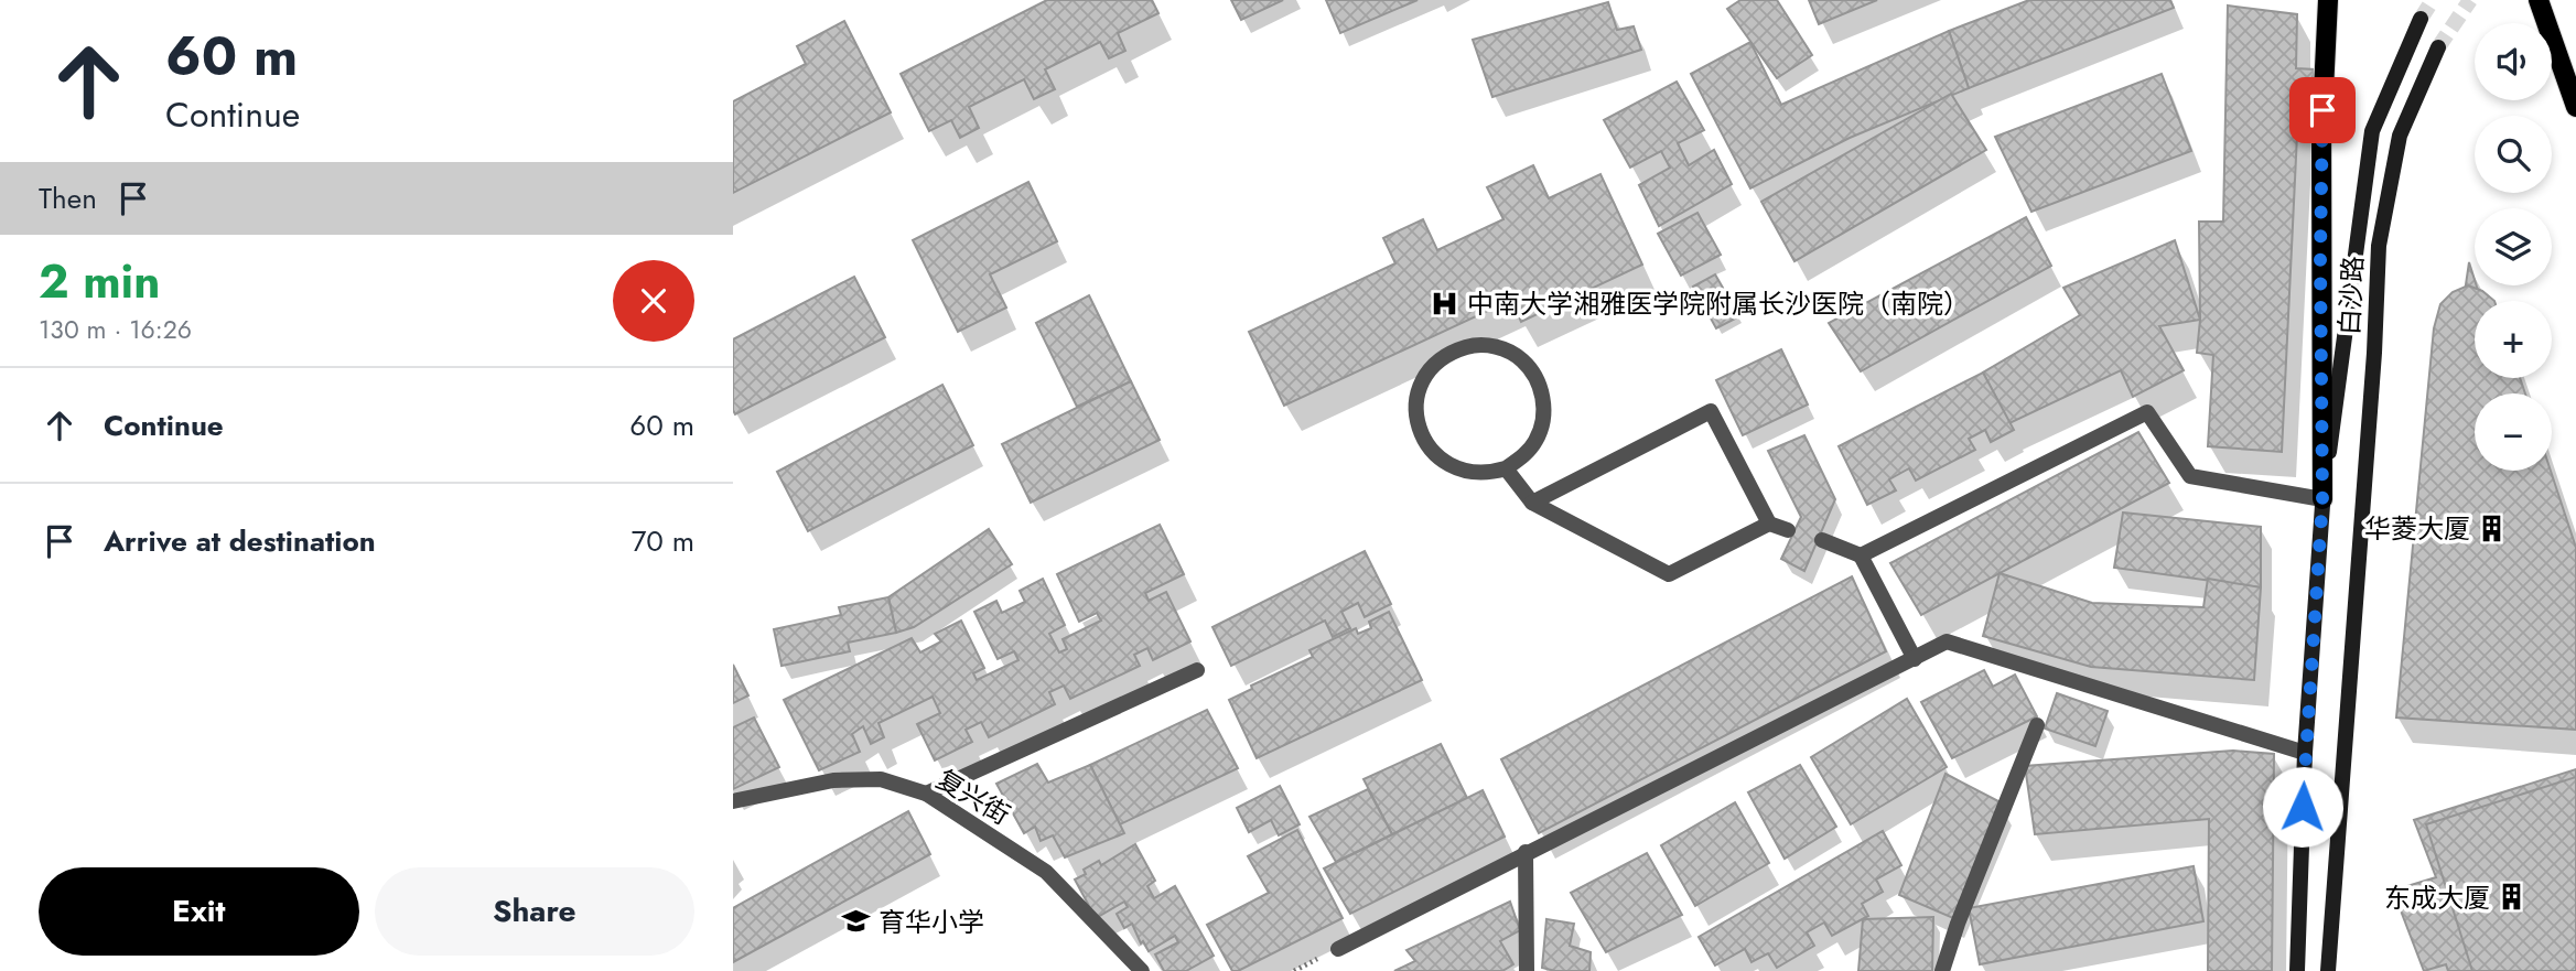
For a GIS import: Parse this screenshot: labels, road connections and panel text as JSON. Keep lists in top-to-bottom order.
{
  "streets": {
    "street": ["白沙路", "复兴街"]
  },
  "places": {
    "hospital": ["中南大学湘雅医学院附属长沙医院（南院）"],
    "building": ["华菱大厦", "东成大厦"],
    "school or university": ["育华小学"]
  },
  "page": {
    "turn": ["60 m", "Continue"],
    "map_buttons": ["+", "−"],
    "then": "Then",
    "heading": ["2 min", "130 m · 16:26"],
    "list": [
      {
        "name": "Continue",
        "value": "60 m"
      },
      {
        "name": "Arrive at destination",
        "value": "70 m"
      }
    ],
    "buttons": ["Exit", "Share"]
  }
}
